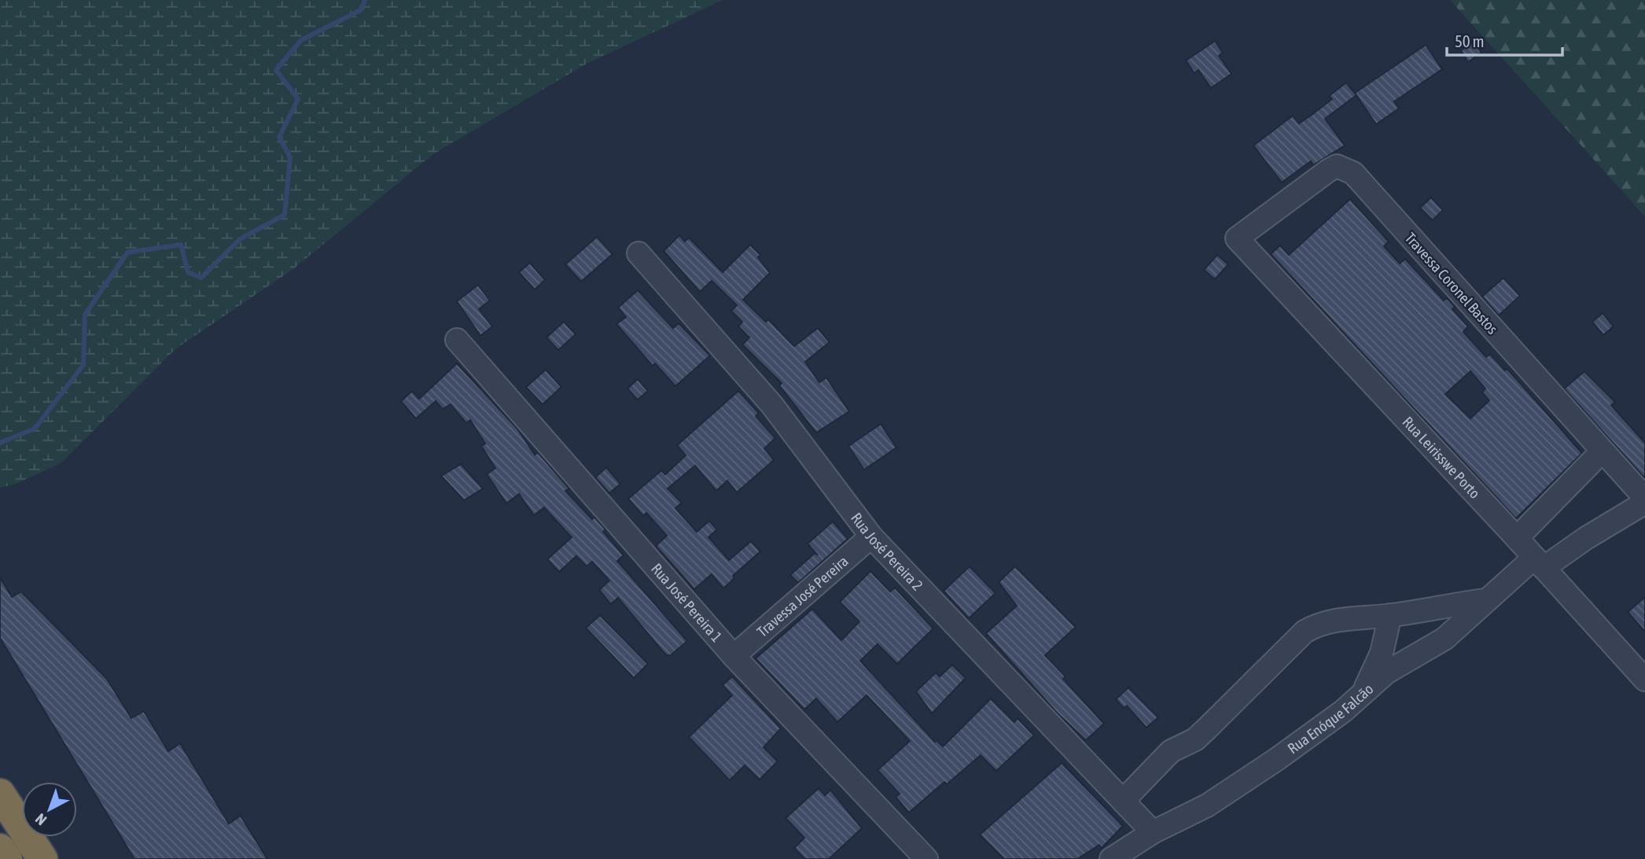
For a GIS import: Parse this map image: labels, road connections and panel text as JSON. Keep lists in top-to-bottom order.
{
  "streets": {
    "street": [
      "Travessa Coronel Bastos",
      "Rua Leirisswe Porto",
      "Rua José Pereira 2",
      "Travessa José Pereira",
      "Rua José Pereira 1",
      "Rua Enóque Falcão"
    ]
  },
  "crossings": [
    ["Travessa Coronel Bastos", "Rua Leirisswe Porto"],
    ["Rua Leirisswe Porto", "Rua Enóque Falcão"],
    ["Rua José Pereira 2", "Travessa José Pereira"],
    ["Rua José Pereira 2", "Rua Enóque Falcão"],
    ["Travessa José Pereira", "Rua José Pereira 1"]
  ],
  "scale_bar": "50 m",
  "north": "bottom left"
}
